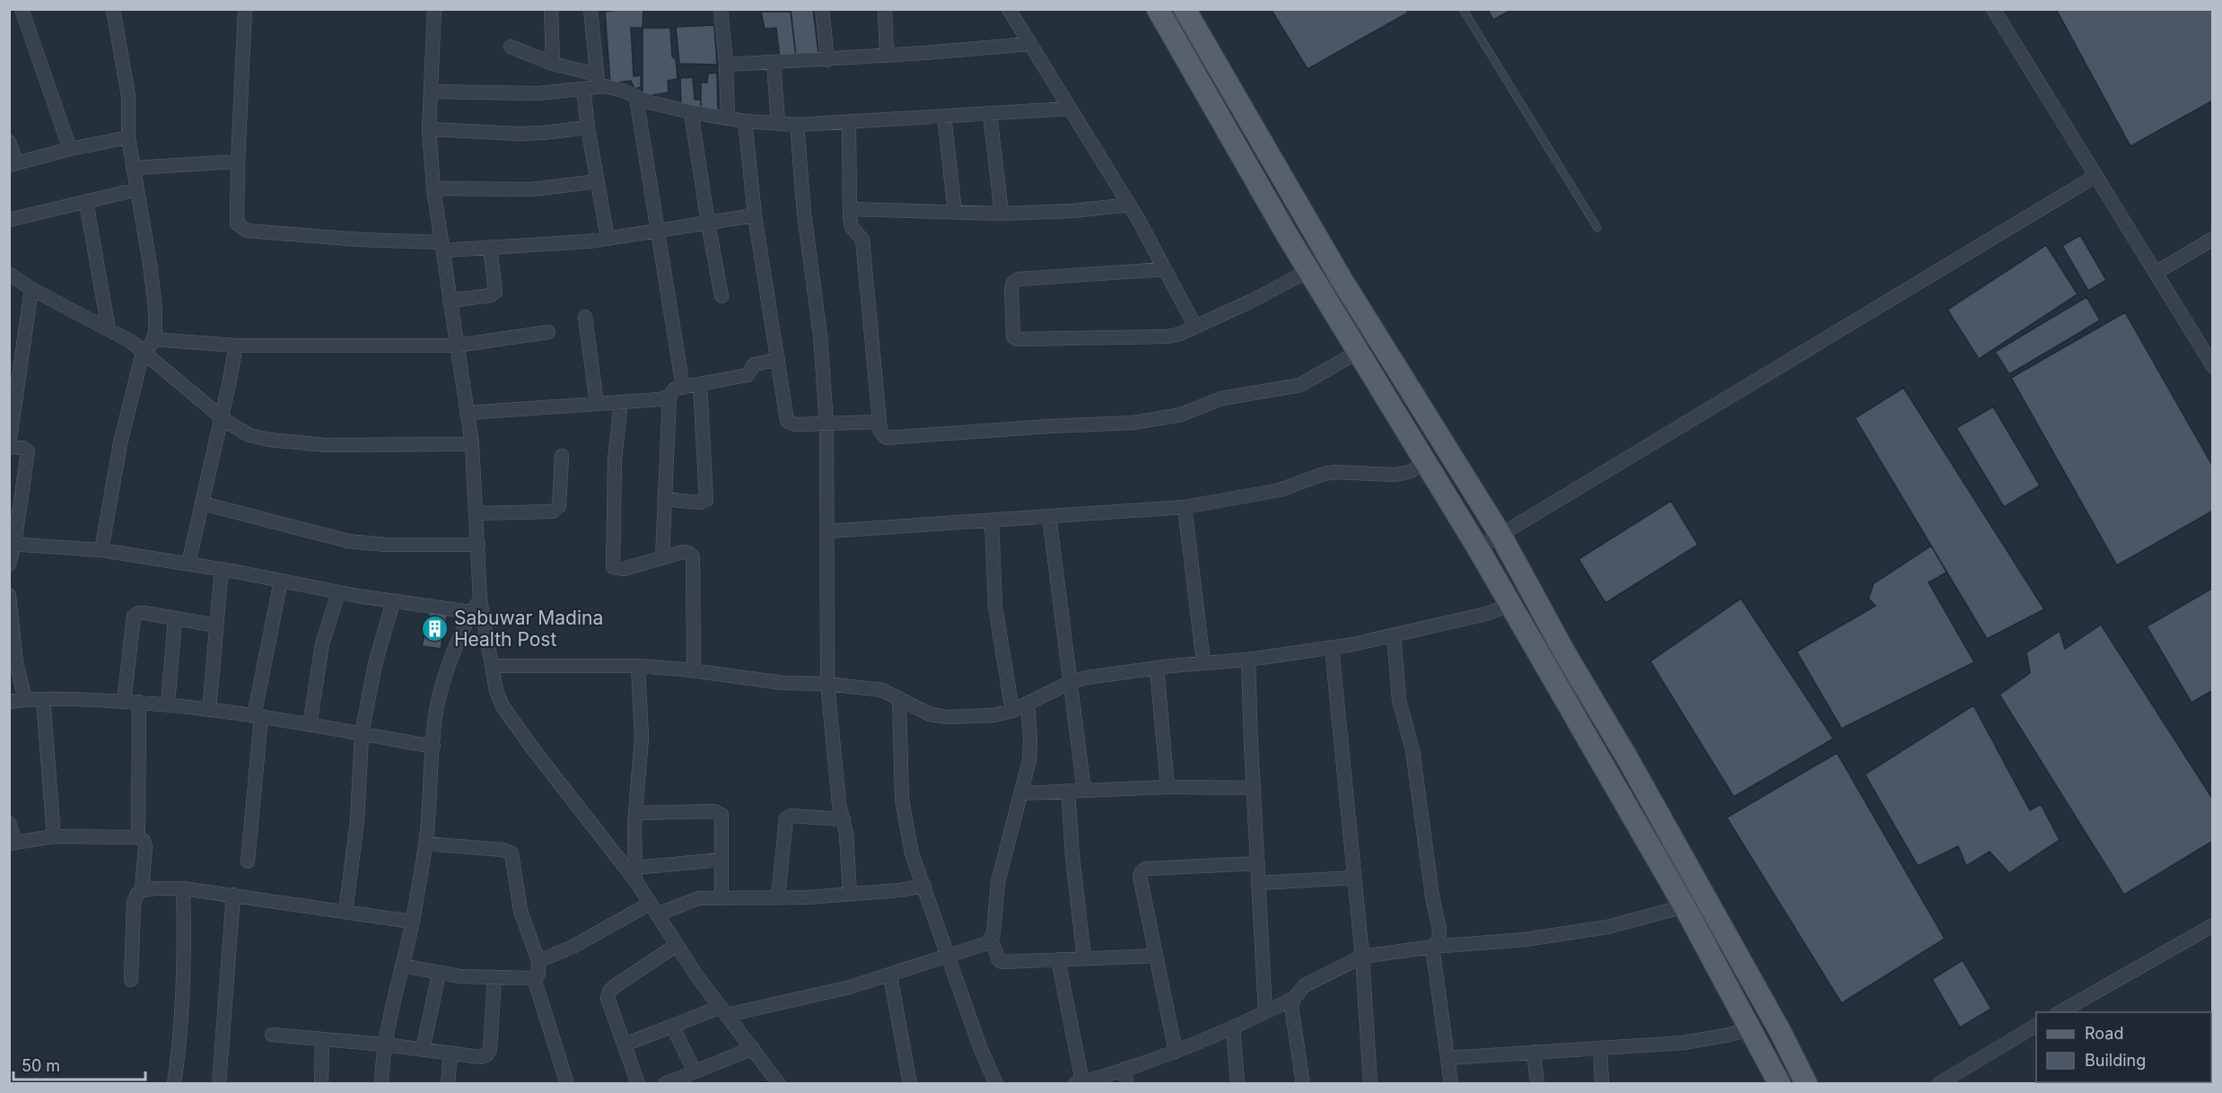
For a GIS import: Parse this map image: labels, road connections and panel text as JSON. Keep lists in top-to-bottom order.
{
  "places": {
    "building": ["Sabuwar Madina Health Post"]
  },
  "legend": ["Road", "Building"],
  "scale_bar": "50 m"
}
